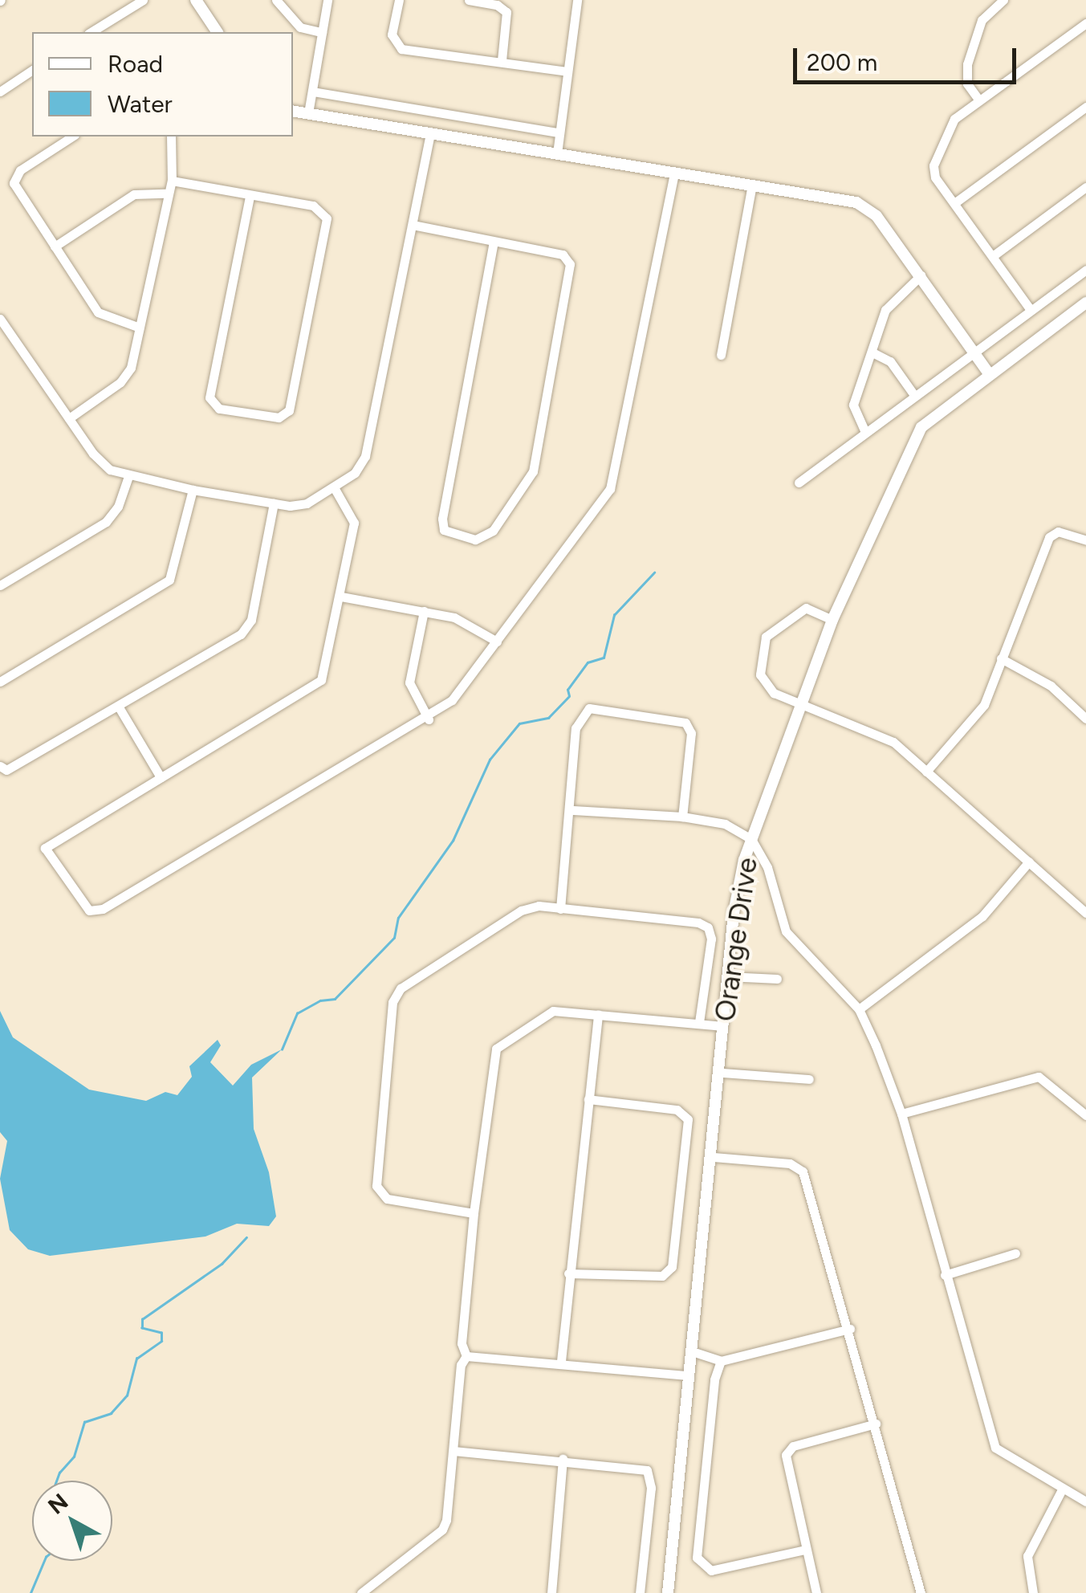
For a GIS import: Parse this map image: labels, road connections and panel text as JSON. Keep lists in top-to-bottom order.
{
  "streets": {
    "street": ["Orange Drive"]
  },
  "legend": ["Road", "Water"],
  "scale_bar": "200 m",
  "north": "top left"
}
